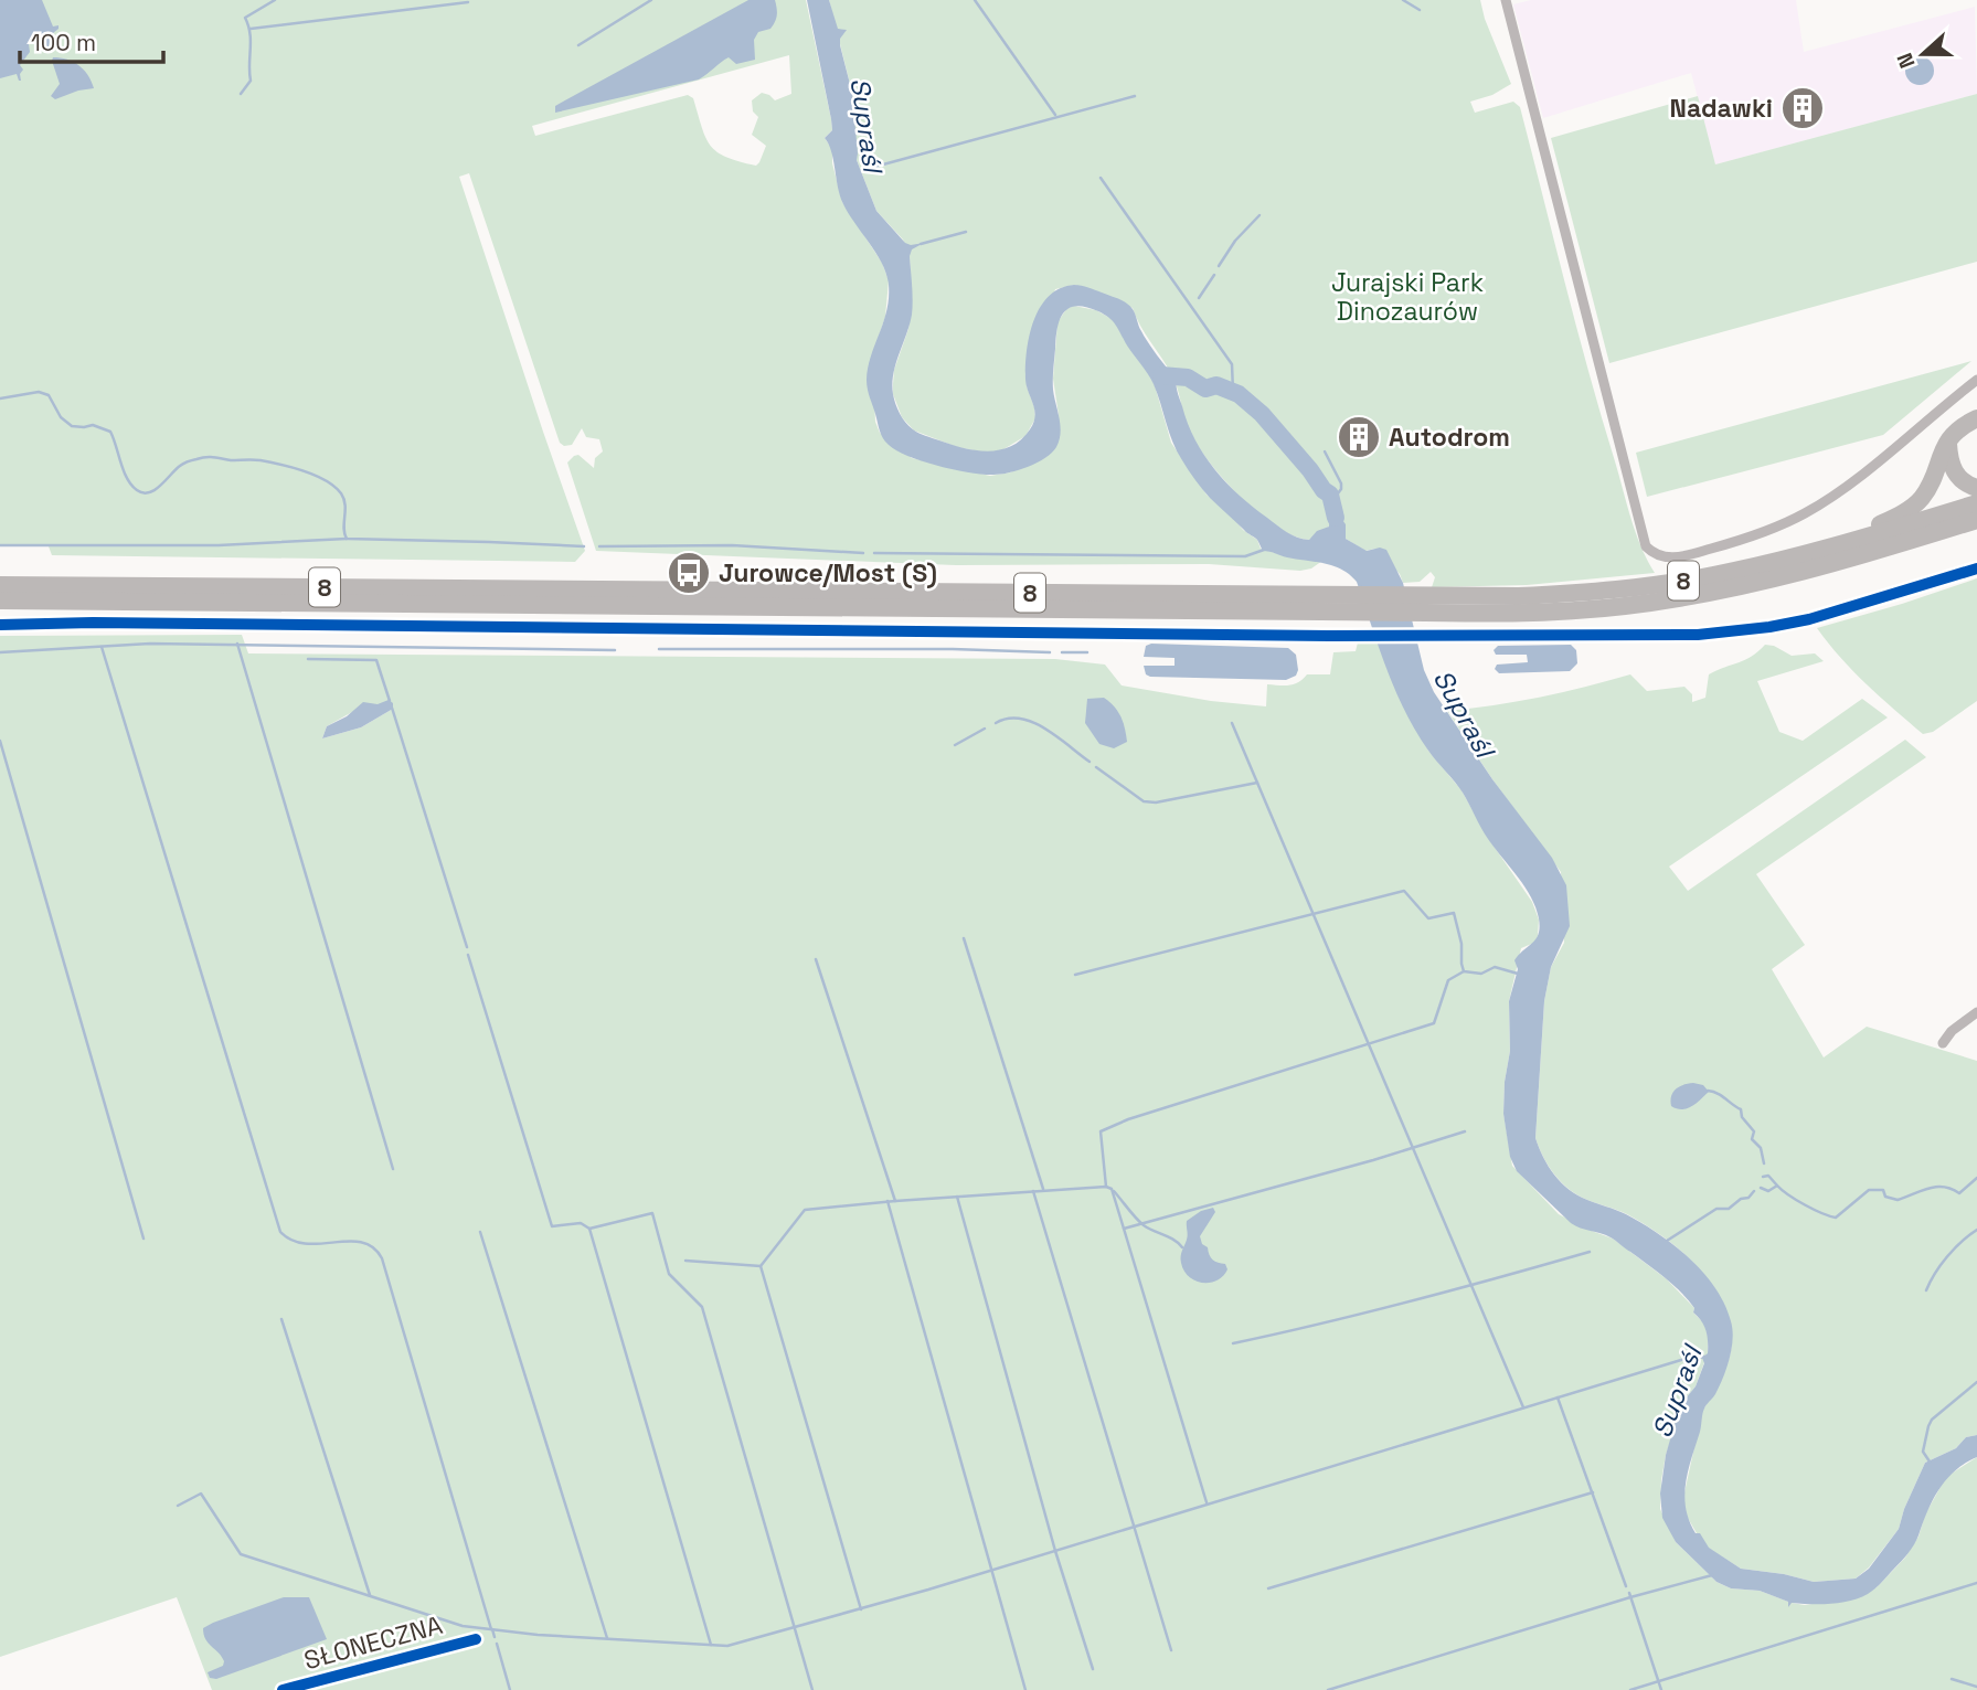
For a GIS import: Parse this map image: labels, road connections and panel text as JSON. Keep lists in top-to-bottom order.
{
  "streets": {
    "highway": ["8"],
    "street": ["SŁONECZNA"]
  },
  "water": ["Supraśl"],
  "parks": ["Jurajski Park Dinozaurów"],
  "places": {
    "building": ["Nadawki", "Autodrom"],
    "bus stop": ["Jurowce/Most (S)"]
  },
  "scale_bar": "100 m",
  "north": "left"
}
